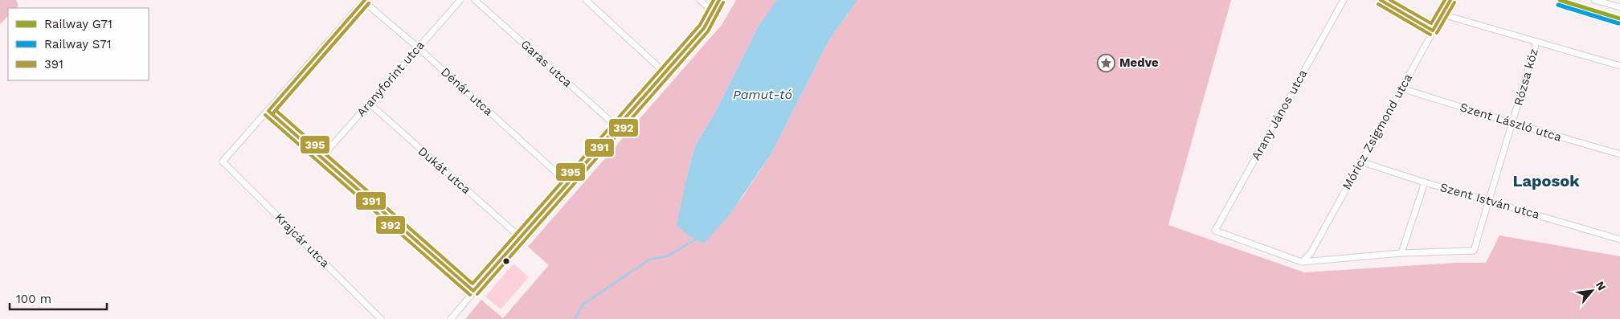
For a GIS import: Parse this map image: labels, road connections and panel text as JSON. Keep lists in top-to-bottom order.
{
  "streets": {
    "street": [
      "Garas utca",
      "Rózsa köz",
      "Aranyforint utca",
      "Dénár utca",
      "Arany János utca",
      "Szent László utca",
      "Móricz Zsigmond utca",
      "Dukát utca",
      "Szent István utca",
      "Krajcár utca"
    ]
  },
  "crossings": [
    ["Rózsa köz", "Szent László utca"],
    ["Rózsa köz", "Szent István utca"],
    ["Aranyforint utca", "Dénár utca"],
    ["Aranyforint utca", "Dukát utca"],
    ["Arany János utca", "Móricz Zsigmond utca"],
    ["Szent László utca", "Móricz Zsigmond utca"],
    ["Móricz Zsigmond utca", "Szent István utca"]
  ],
  "districts": ["Laposok"],
  "water": ["Pamut-tó"],
  "places": {
    "place": ["Medve"]
  },
  "lines": [
    "rail line G71",
    "transit line 391",
    "transit line 395",
    "transit line 392",
    "rail line S71"
  ],
  "legend": ["Railway G71", "Railway S71", "391"],
  "scale_bar": "100 m",
  "north": "top right"
}
